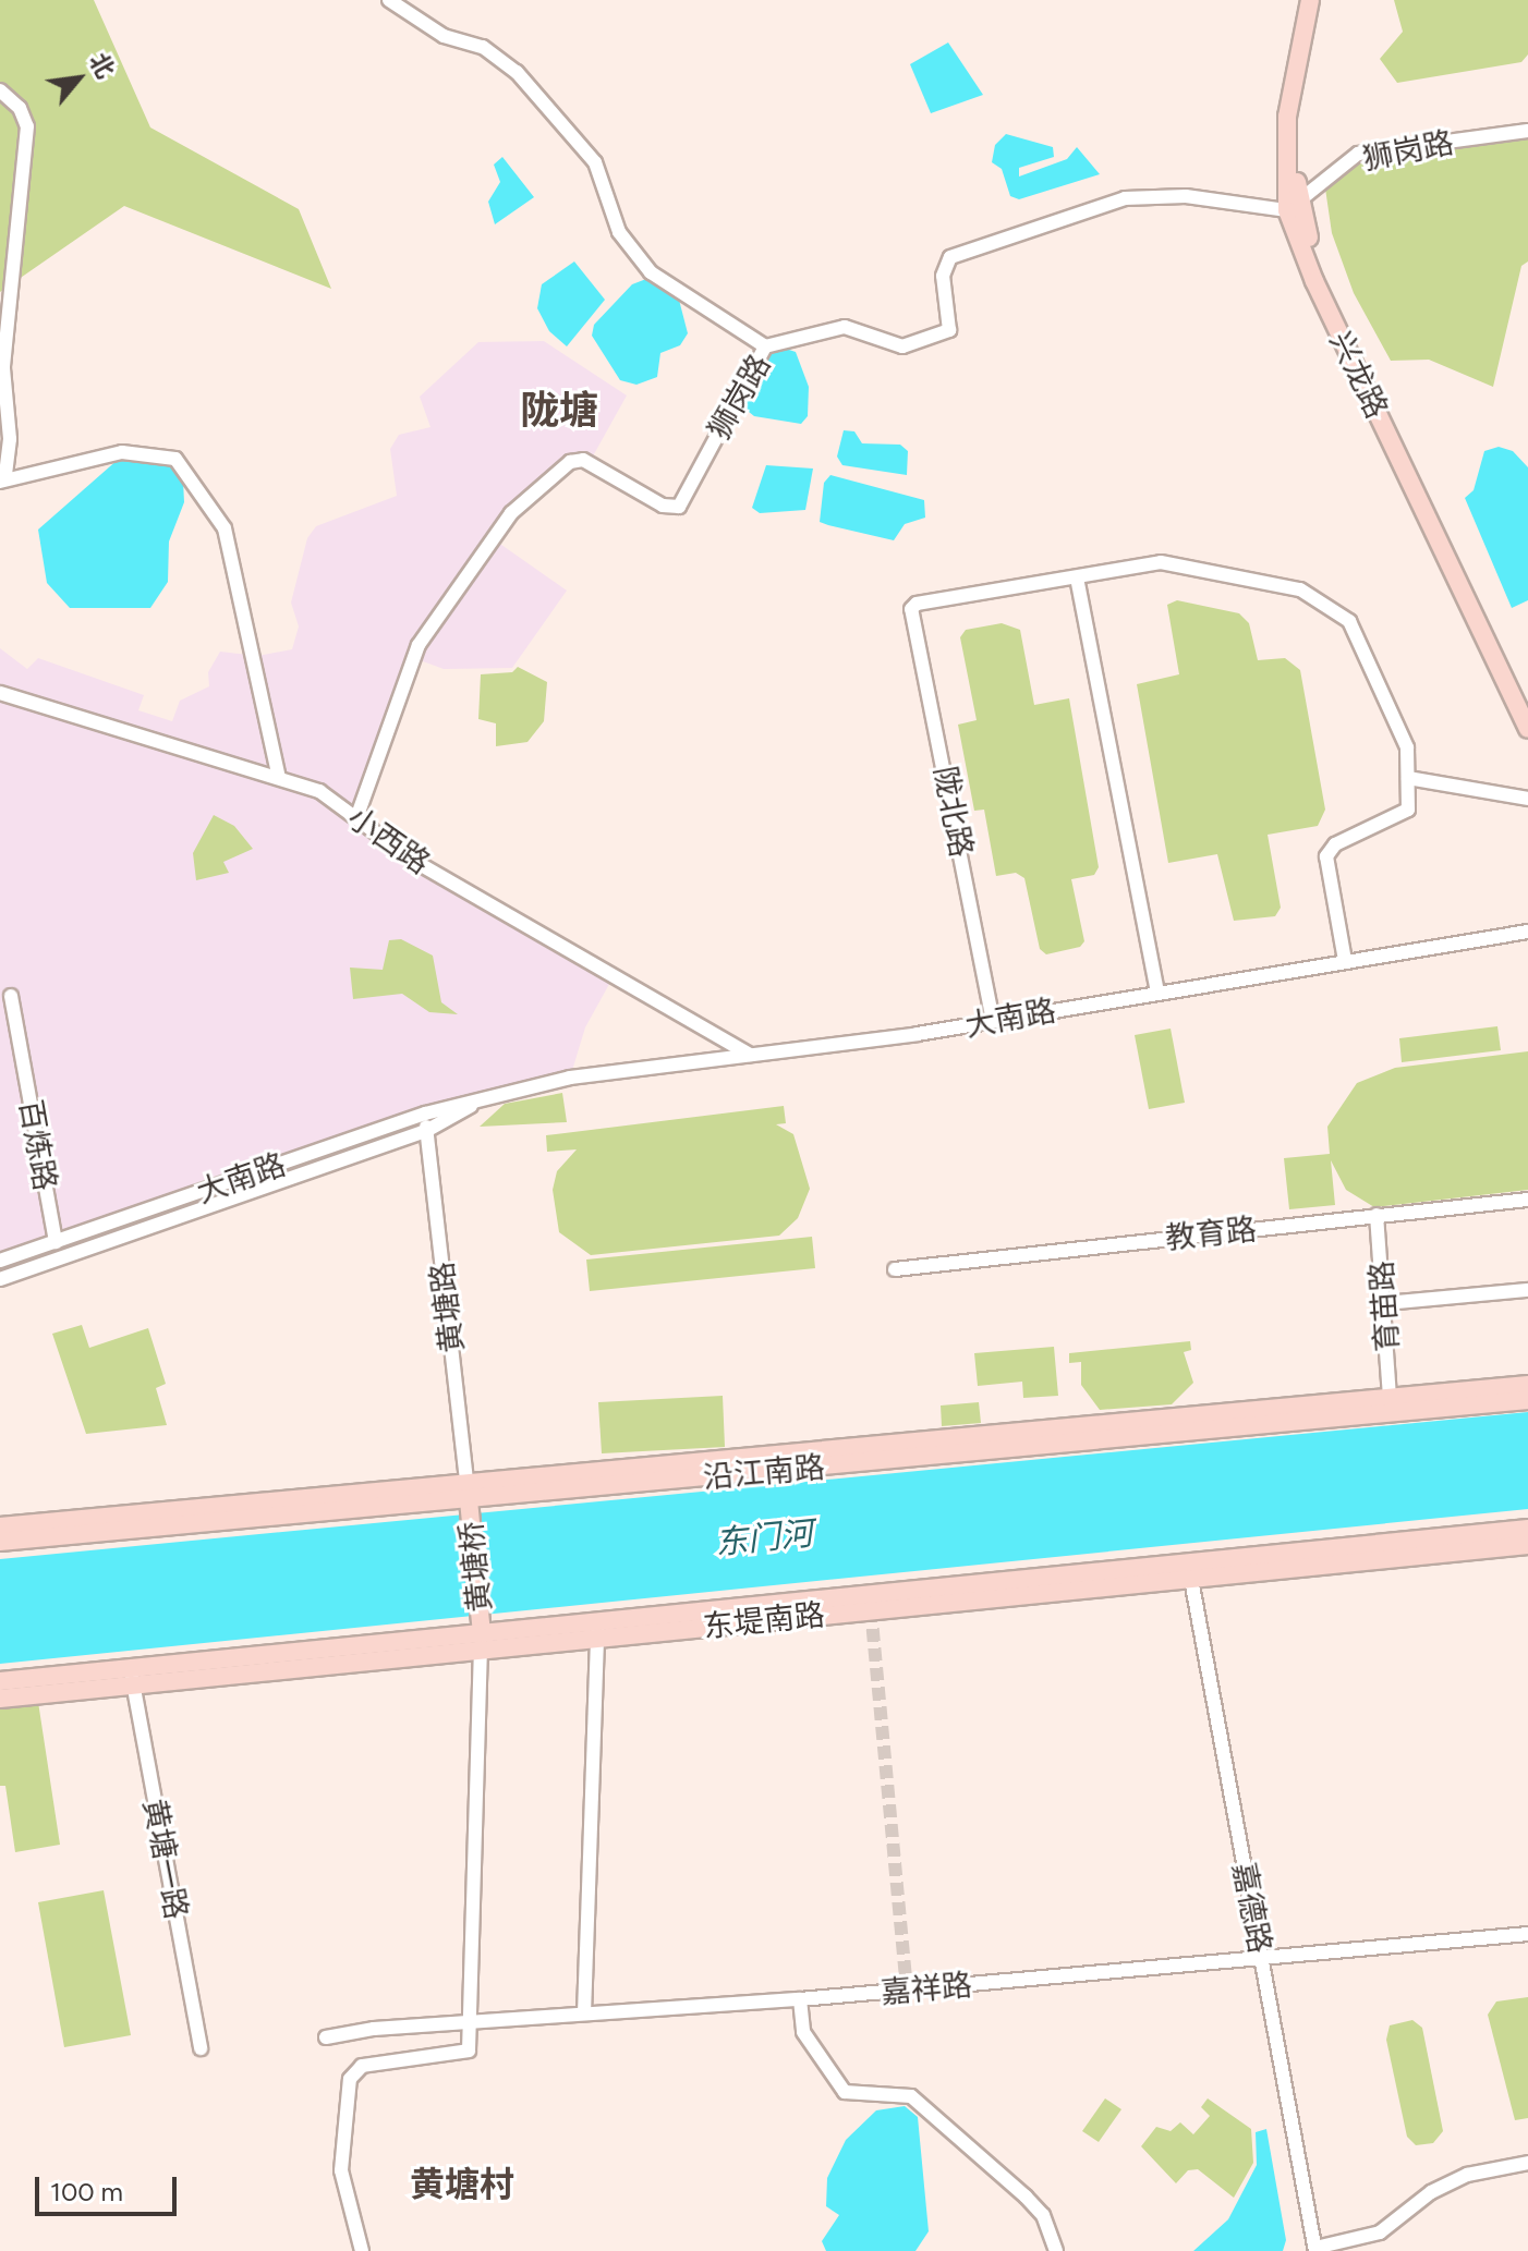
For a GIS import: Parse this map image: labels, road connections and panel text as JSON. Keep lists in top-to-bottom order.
{
  "streets": {
    "main road": [
      "兴龙路",
      "沿江南路",
      "黄塘桥",
      "东堤南路"
    ],
    "street": [
      "狮岗路",
      "陇北路",
      "小西路",
      "大南路",
      "百炼路",
      "教育路",
      "育苗路",
      "黄塘路",
      "黄塘一路",
      "嘉德路",
      "嘉祥路"
    ]
  },
  "crossings": [
    ["狮岗路", "兴龙路"],
    ["狮岗路", "小西路"],
    ["陇北路", "大南路"],
    ["小西路", "大南路"],
    ["大南路", "百炼路"],
    ["大南路", "黄塘路"],
    ["教育路", "育苗路"],
    ["育苗路", "沿江南路"],
    ["黄塘路", "沿江南路"],
    ["黄塘路", "黄塘桥"],
    ["沿江南路", "黄塘桥"],
    ["黄塘桥", "东堤南路"],
    ["东堤南路", "黄塘一路"],
    ["东堤南路", "嘉德路"],
    ["嘉德路", "嘉祥路"]
  ],
  "districts": ["陇塘", "黄塘村"],
  "water": ["东门河"],
  "scale_bar": "100 m",
  "north": "top right"
}
